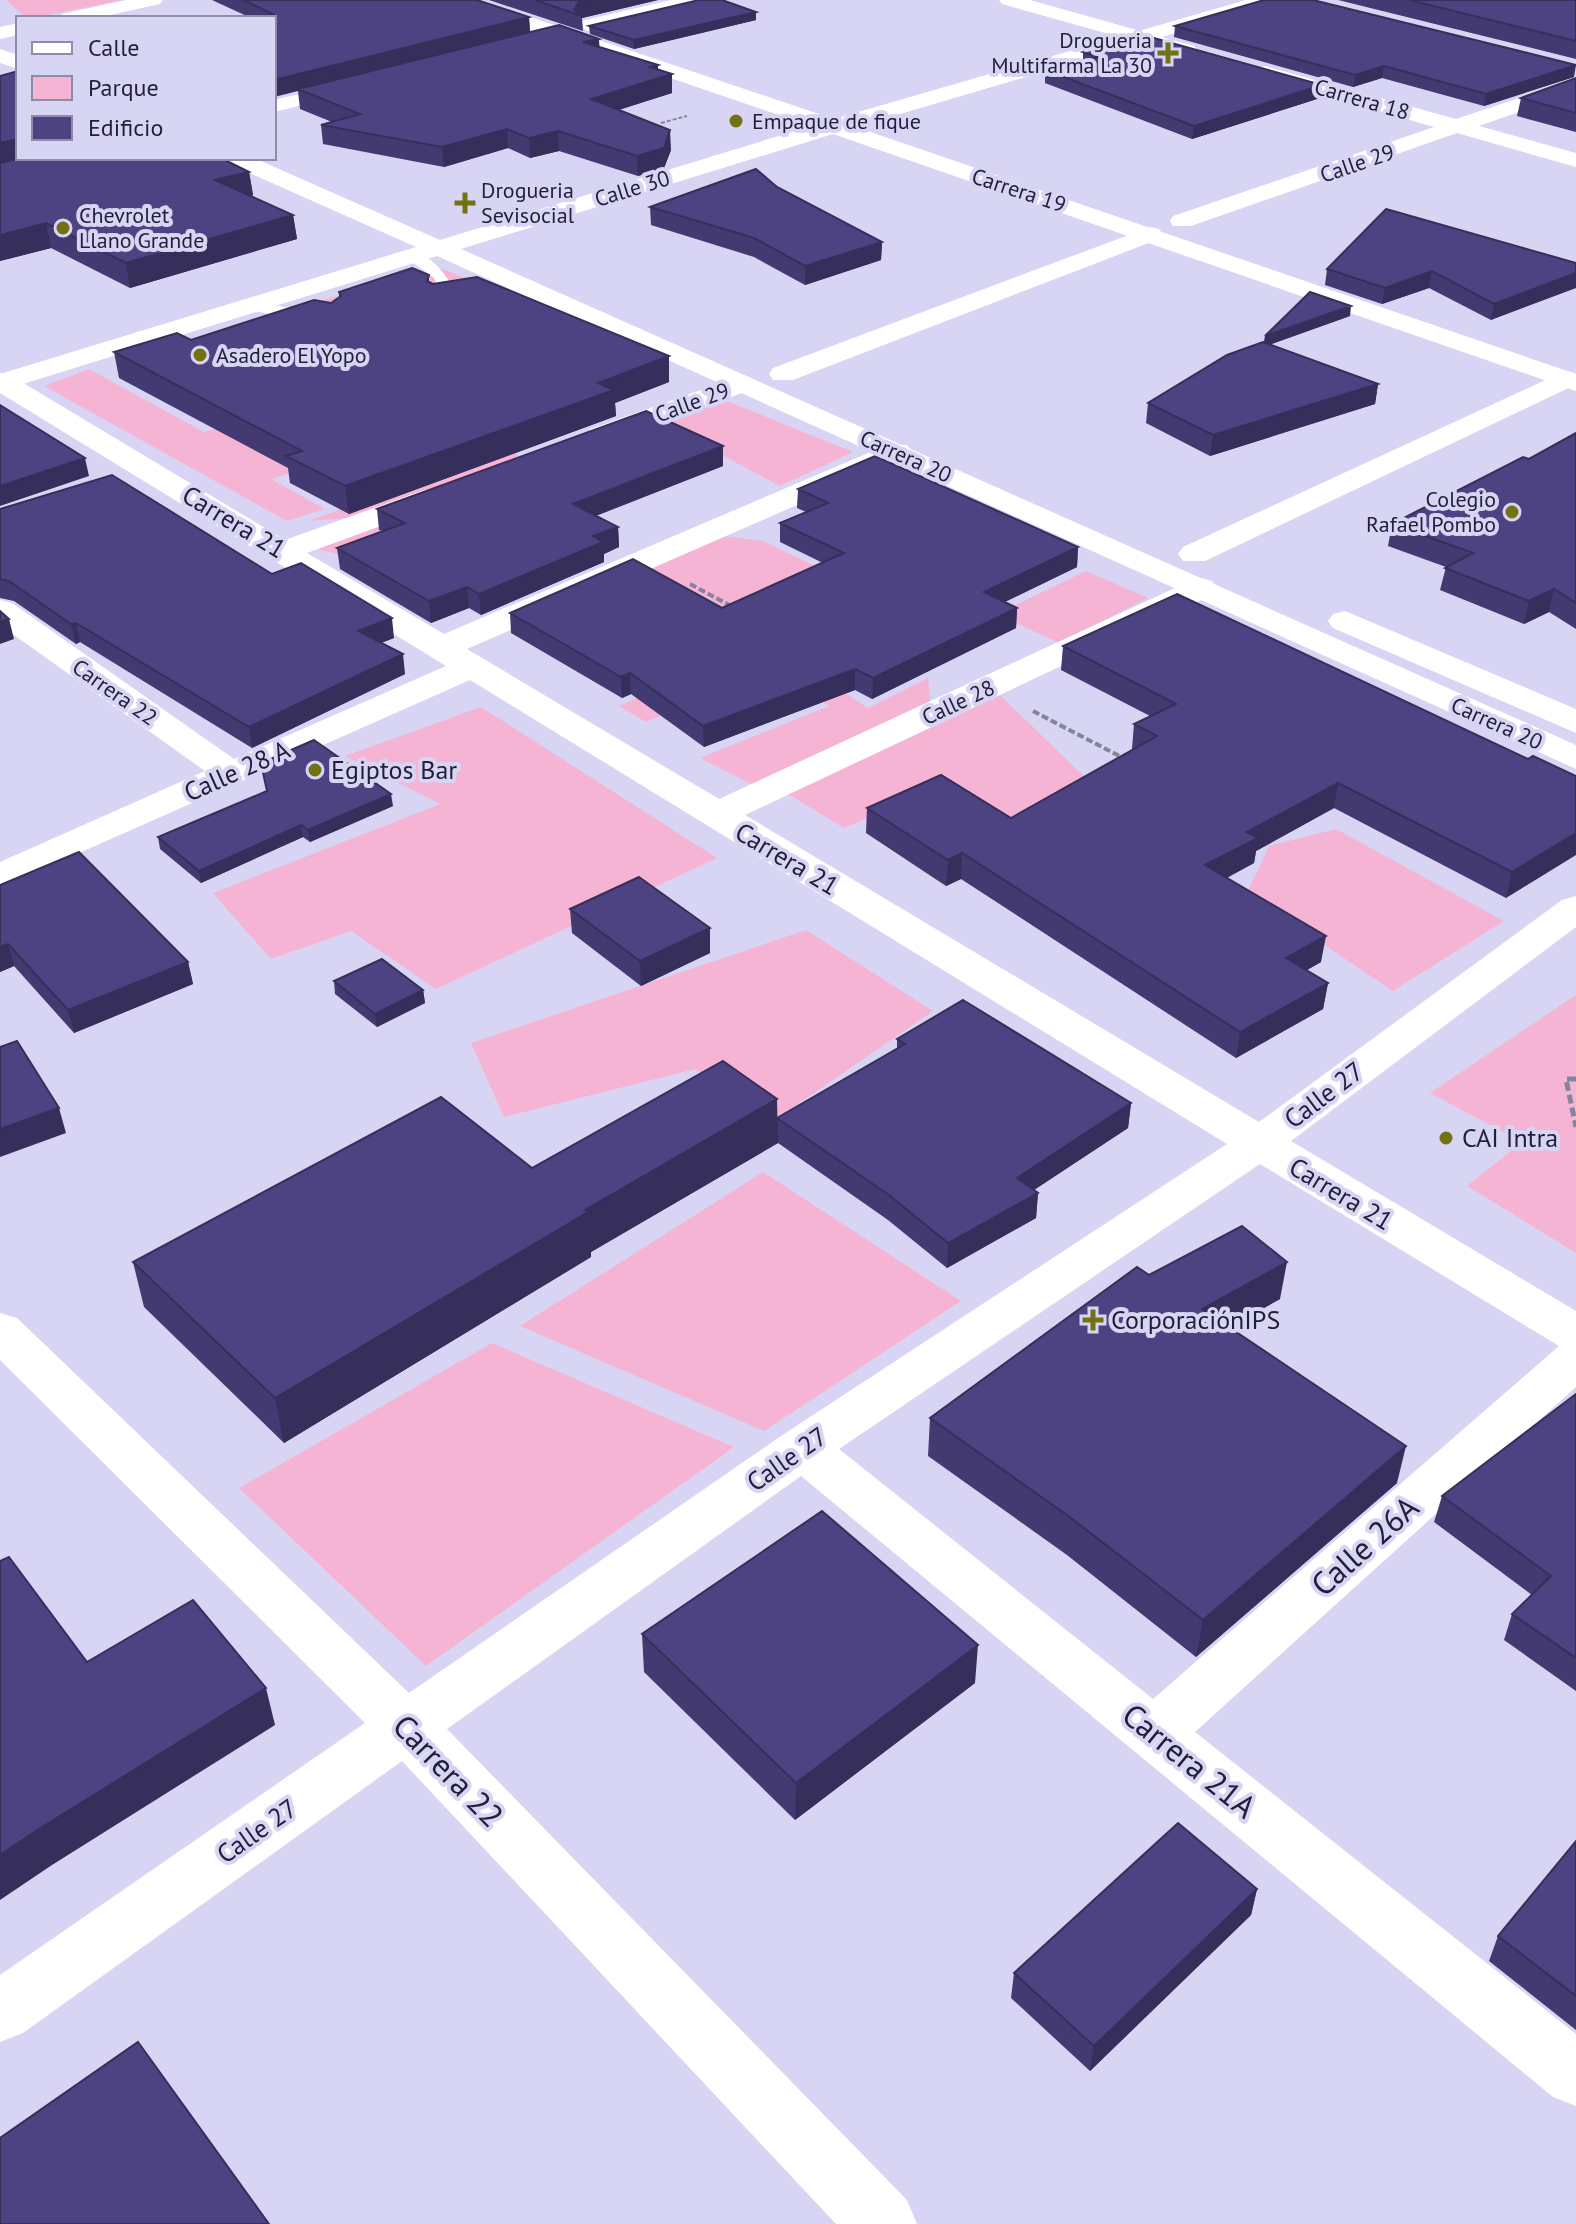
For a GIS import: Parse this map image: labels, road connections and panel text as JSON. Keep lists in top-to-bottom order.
{
  "streets": {
    "street": [
      "Carrera 18",
      "Calle 29",
      "Calle 30",
      "Carrera 19",
      "Carrera 20",
      "Carrera 21",
      "Carrera 22",
      "Calle 28",
      "Calle 28 A",
      "Calle 27",
      "Calle 26A",
      "Carrera 21A"
    ]
  },
  "crossings": [
    ["Carrera 18", "Calle 29"],
    ["Calle 29", "Carrera 19"],
    ["Calle 29", "Carrera 20"],
    ["Calle 30", "Carrera 19"],
    ["Calle 30", "Carrera 20"],
    ["Calle 30", "Carrera 21"],
    ["Carrera 20", "Calle 28"],
    ["Carrera 20", "Calle 28 A"],
    ["Carrera 21", "Calle 28"],
    ["Carrera 21", "Calle 28 A"],
    ["Carrera 21", "Calle 27"],
    ["Carrera 22", "Calle 28 A"],
    ["Carrera 22", "Calle 27"],
    ["Calle 27", "Carrera 21A"],
    ["Calle 26A", "Carrera 21A"]
  ],
  "places": {
    "health": ["Drogueria Multifarma La 30", "Drogueria Sevisocial", "CorporaciónIPS"],
    "other": [
      "Empaque de fique",
      "Chevrolet Llano Grande",
      "Asadero El Yopo",
      "Colegio Rafael Pombo",
      "Egiptos Bar",
      "CAI Intra"
    ]
  },
  "legend": ["Calle", "Parque", "Edificio"]
}
